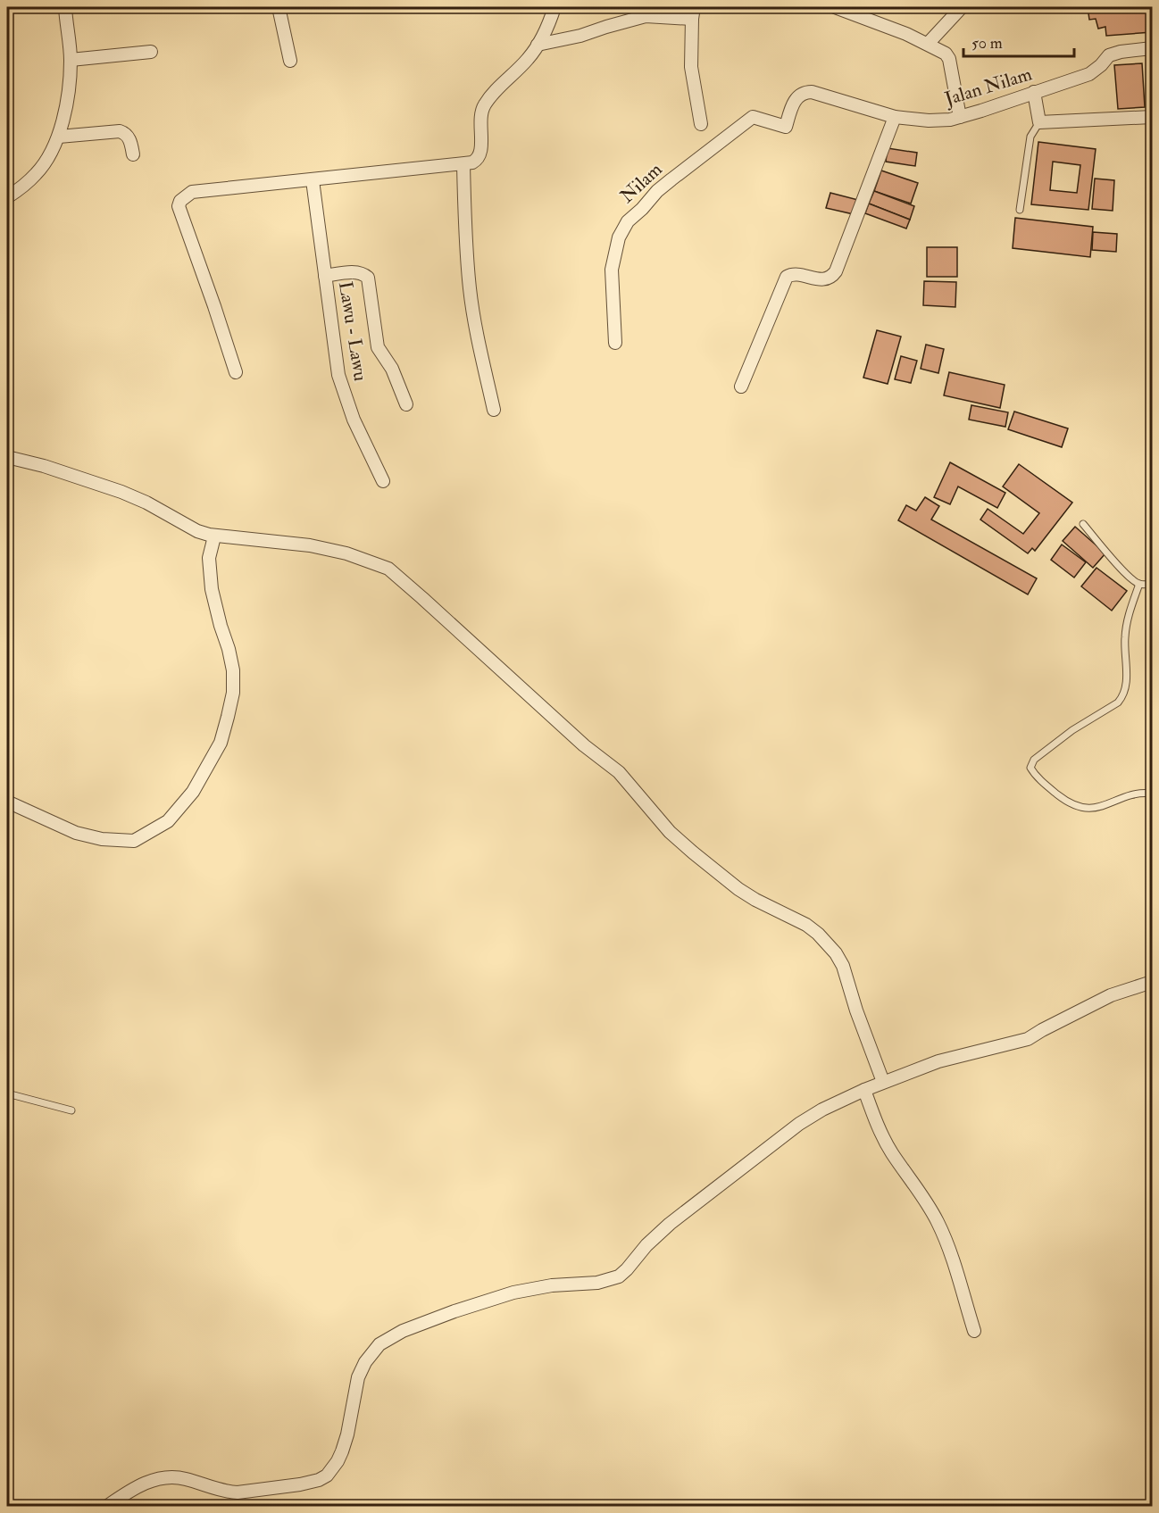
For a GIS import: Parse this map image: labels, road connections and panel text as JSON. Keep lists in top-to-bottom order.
{
  "streets": {
    "street": ["Jalan Nilam", "Nilam", "Lawu - Lawu"]
  },
  "crossings": [
    ["Jalan Nilam", "Nilam"]
  ],
  "scale_bar": "50 m"
}
